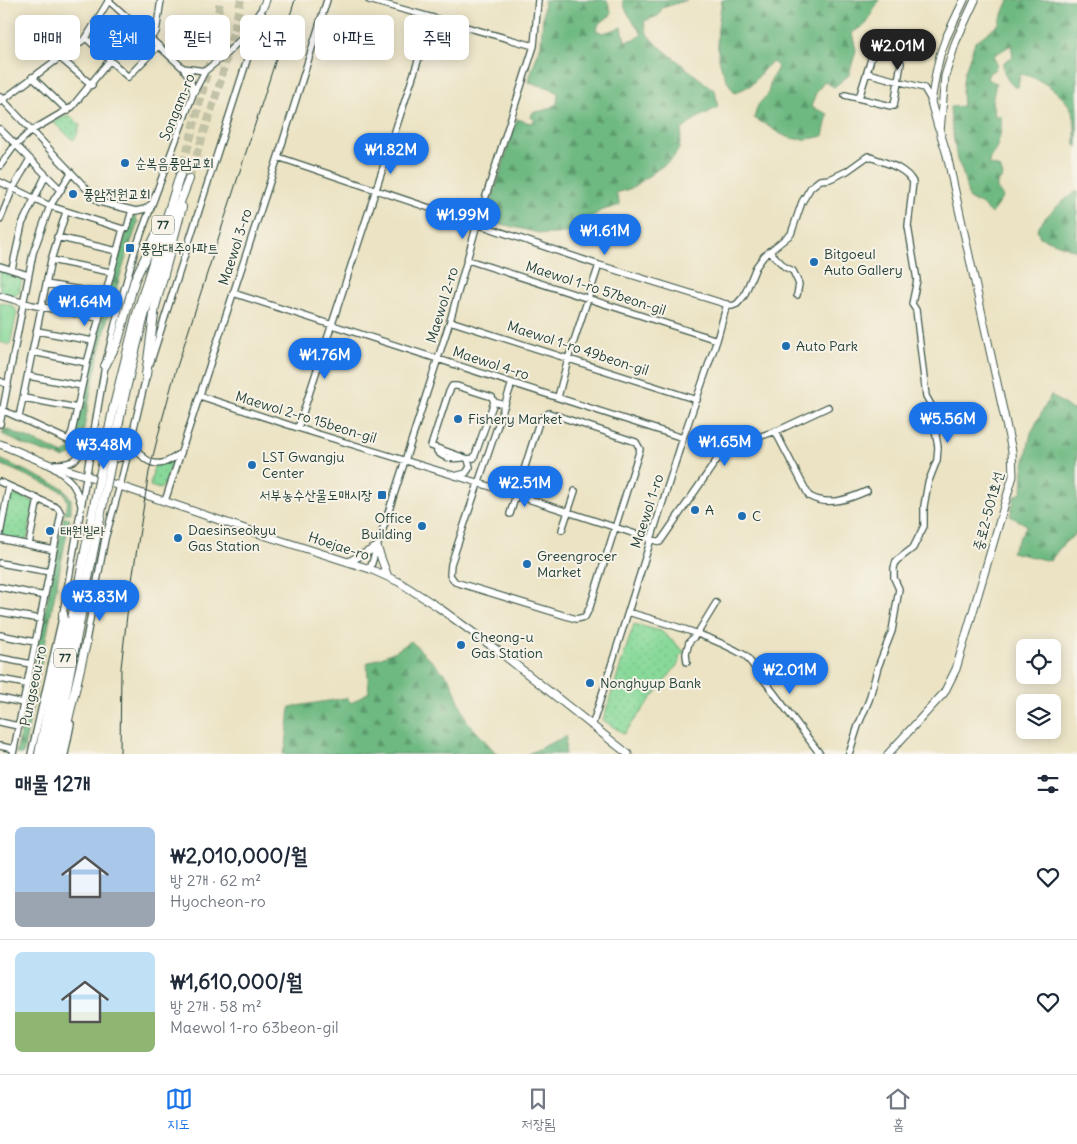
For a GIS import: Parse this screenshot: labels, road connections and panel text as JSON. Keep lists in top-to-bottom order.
{
  "streets": {
    "highway": ["77"],
    "main road": ["중로2-501호선", "Hoejae-ro"],
    "street": [
      "Songam-ro",
      "Maewol 3-ro",
      "Maewol 1-ro 57beon-gil",
      "Maewol 2-ro",
      "Maewol 1-ro 49beon-gil",
      "Maewol 4-ro",
      "Maewol 2-ro 15beon-gil",
      "Maewol 1-ro",
      "Pungseou-ro"
    ]
  },
  "crossings": [
    ["Songam-ro", "Hoejae-ro"],
    ["Songam-ro", "Pungseou-ro"],
    ["Maewol 3-ro", "Maewol 4-ro"],
    ["Maewol 3-ro", "Maewol 2-ro 15beon-gil"],
    ["Maewol 3-ro", "Hoejae-ro"],
    ["Maewol 1-ro 57beon-gil", "Maewol 2-ro"],
    ["Maewol 1-ro 57beon-gil", "Maewol 1-ro"],
    ["Maewol 2-ro", "Maewol 1-ro 49beon-gil"],
    ["Maewol 2-ro", "Maewol 4-ro"],
    ["Maewol 2-ro", "Maewol 2-ro 15beon-gil"],
    ["Maewol 2-ro", "Hoejae-ro"],
    ["Maewol 1-ro 49beon-gil", "Maewol 1-ro"],
    ["Maewol 4-ro", "Maewol 1-ro"],
    ["Maewol 2-ro 15beon-gil", "Maewol 1-ro"],
    ["Maewol 1-ro", "Hoejae-ro"],
    ["Hoejae-ro", "Pungseou-ro"]
  ],
  "places": {
    "other": [
      "순복음풍암교회",
      "풍암전원교회",
      "Bitgoeul Auto Gallery",
      "Auto Park",
      "Fishery Market",
      "LST Gwangju Center",
      "A",
      "C",
      "Office Building",
      "태원빌라",
      "Daesinseokyu Gas Station",
      "Greengrocer Market",
      "Cheong-u Gas Station",
      "Nonghyup Bank"
    ],
    "transit": ["풍암대주아파트", "서부농수산물도매시장"]
  },
  "page": {
    "chip": [
      "매매",
      "월세",
      "필터",
      "신규",
      "아파트",
      "주택"
    ],
    "price": [
      "₩2.01M",
      "₩1.82M",
      "₩1.99M",
      "₩1.61M",
      "₩1.64M",
      "₩1.76M",
      "₩5.56M",
      "₩1.65M",
      "₩3.48M",
      "₩2.51M",
      "₩3.83M",
      "₩2.01M"
    ],
    "heading": "매물 12개",
    "list": [
      {
        "name": "₩2,010,000/월",
        "note": "방 2개 · 62 m² · Hyocheon-ro"
      },
      {
        "name": "₩1,610,000/월",
        "note": "방 2개 · 58 m² · Maewol 1-ro 63beon-gil"
      }
    ],
    "tabs": ["지도", "저장됨", "홈"]
  }
}
